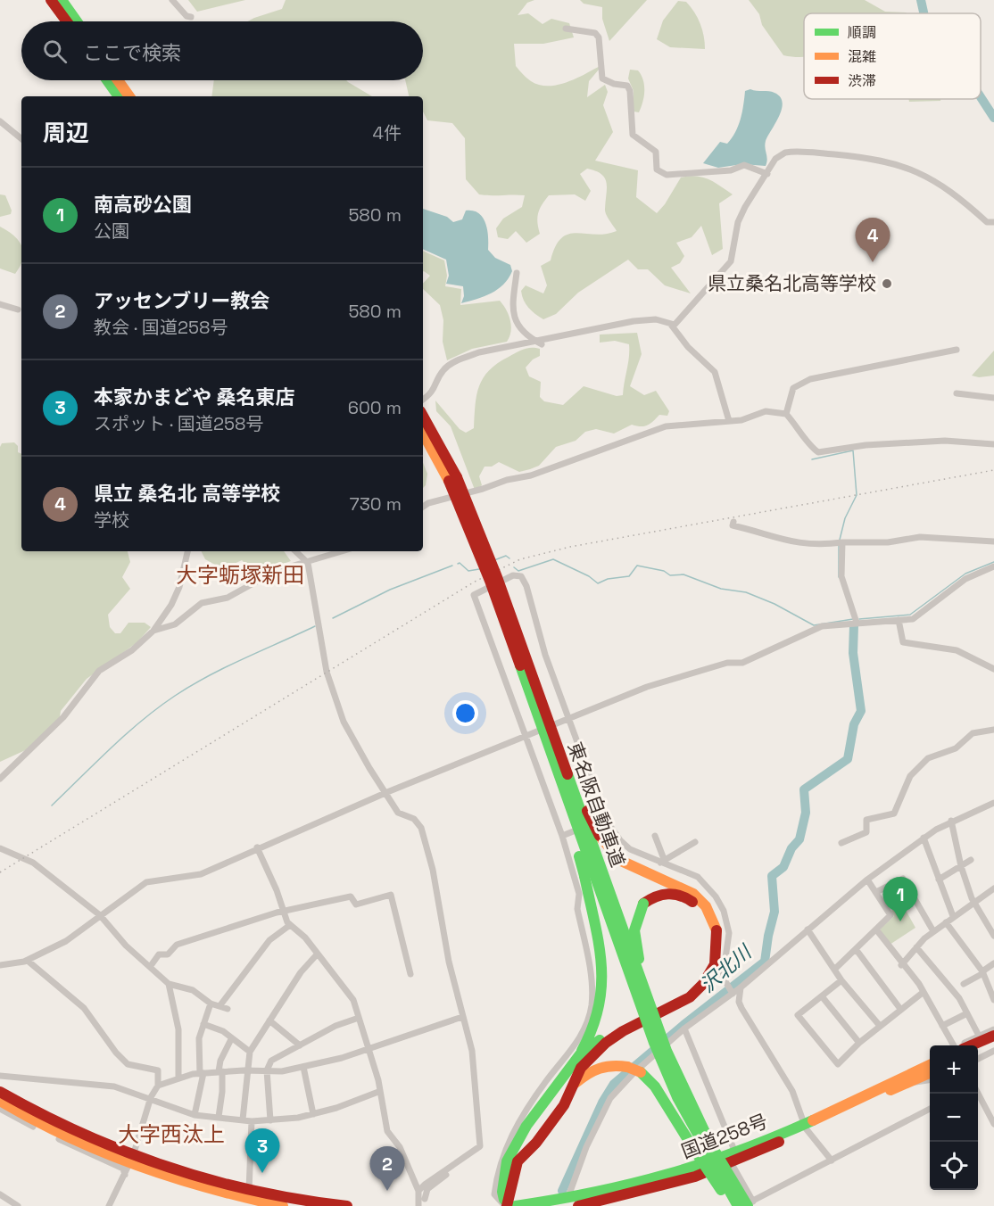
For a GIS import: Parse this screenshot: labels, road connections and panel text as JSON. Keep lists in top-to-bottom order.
{
  "streets": {
    "highway": ["東名阪自動車道", "国道258号"]
  },
  "districts": ["大字蛎塚新田", "大字西汰上"],
  "water": ["沢北川"],
  "places": ["県立桑名北高等学校"],
  "legend": ["順調", "混雑", "渋滞"],
  "page": {
    "search": "ここで検索",
    "heading": ["周辺", "4件"],
    "list": [
      {
        "mark": "1",
        "name": "南高砂公園",
        "note": "公園",
        "value": "580 m"
      },
      {
        "mark": "2",
        "name": "アッセンブリー教会",
        "note": "教会 · 国道258号",
        "value": "580 m"
      },
      {
        "mark": "3",
        "name": "本家かまどや 桑名東店",
        "note": "スポット · 国道258号",
        "value": "600 m"
      },
      {
        "mark": "4",
        "name": "県立 桑名北 高等学校",
        "note": "学校",
        "value": "730 m"
      }
    ],
    "pins": [
      "4",
      "1",
      "3",
      "2"
    ],
    "map_buttons": ["+", "−"]
  }
}
